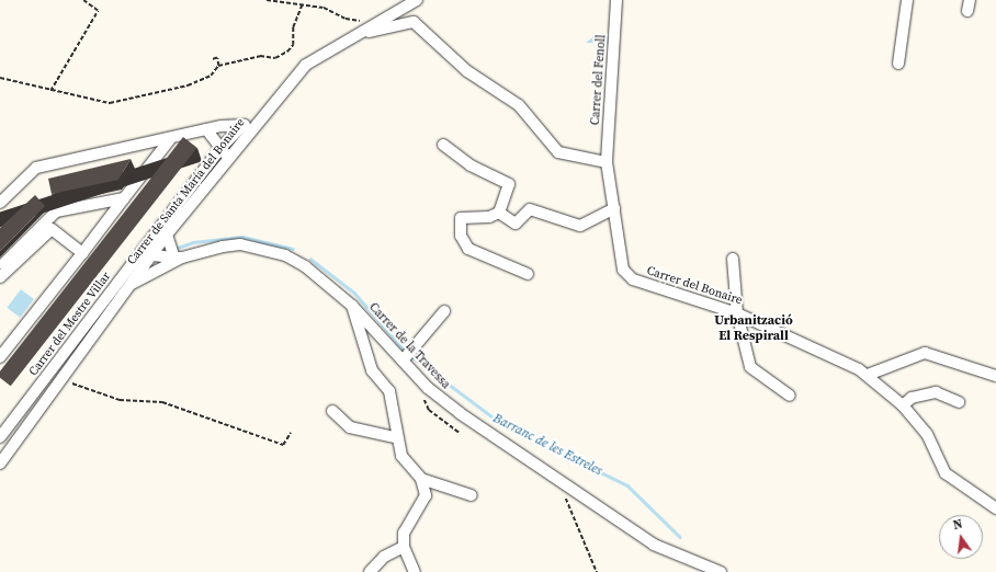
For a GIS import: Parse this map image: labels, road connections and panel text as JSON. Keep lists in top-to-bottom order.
{
  "streets": {
    "street": [
      "Carrer del Fenoll",
      "Carrer de Santa María del Bonaire",
      "Carrer del Bonaire",
      "Carrer del Mestre Villar",
      "Carrer de la Travessa"
    ]
  },
  "crossings": [
    ["Carrer del Fenoll", "Carrer del Bonaire"],
    ["Carrer de Santa María del Bonaire", "Carrer de la Travessa"]
  ],
  "districts": ["Urbanització El Respirall"],
  "water": ["Barranc de les Estreles"],
  "north": "top"
}
